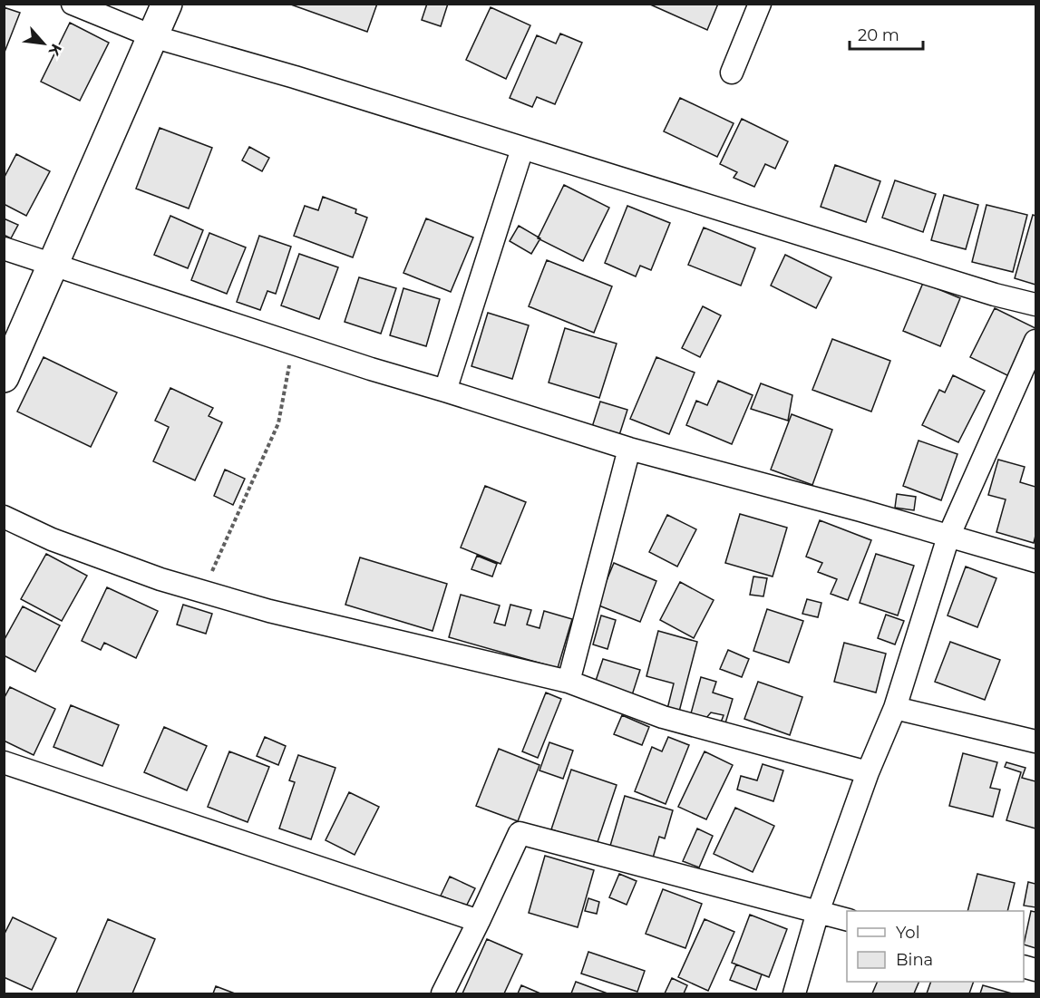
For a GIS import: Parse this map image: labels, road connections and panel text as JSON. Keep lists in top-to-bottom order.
{
  "legend": ["Yol", "Bina"],
  "scale_bar": "20 m",
  "north": "bottom right"
}
